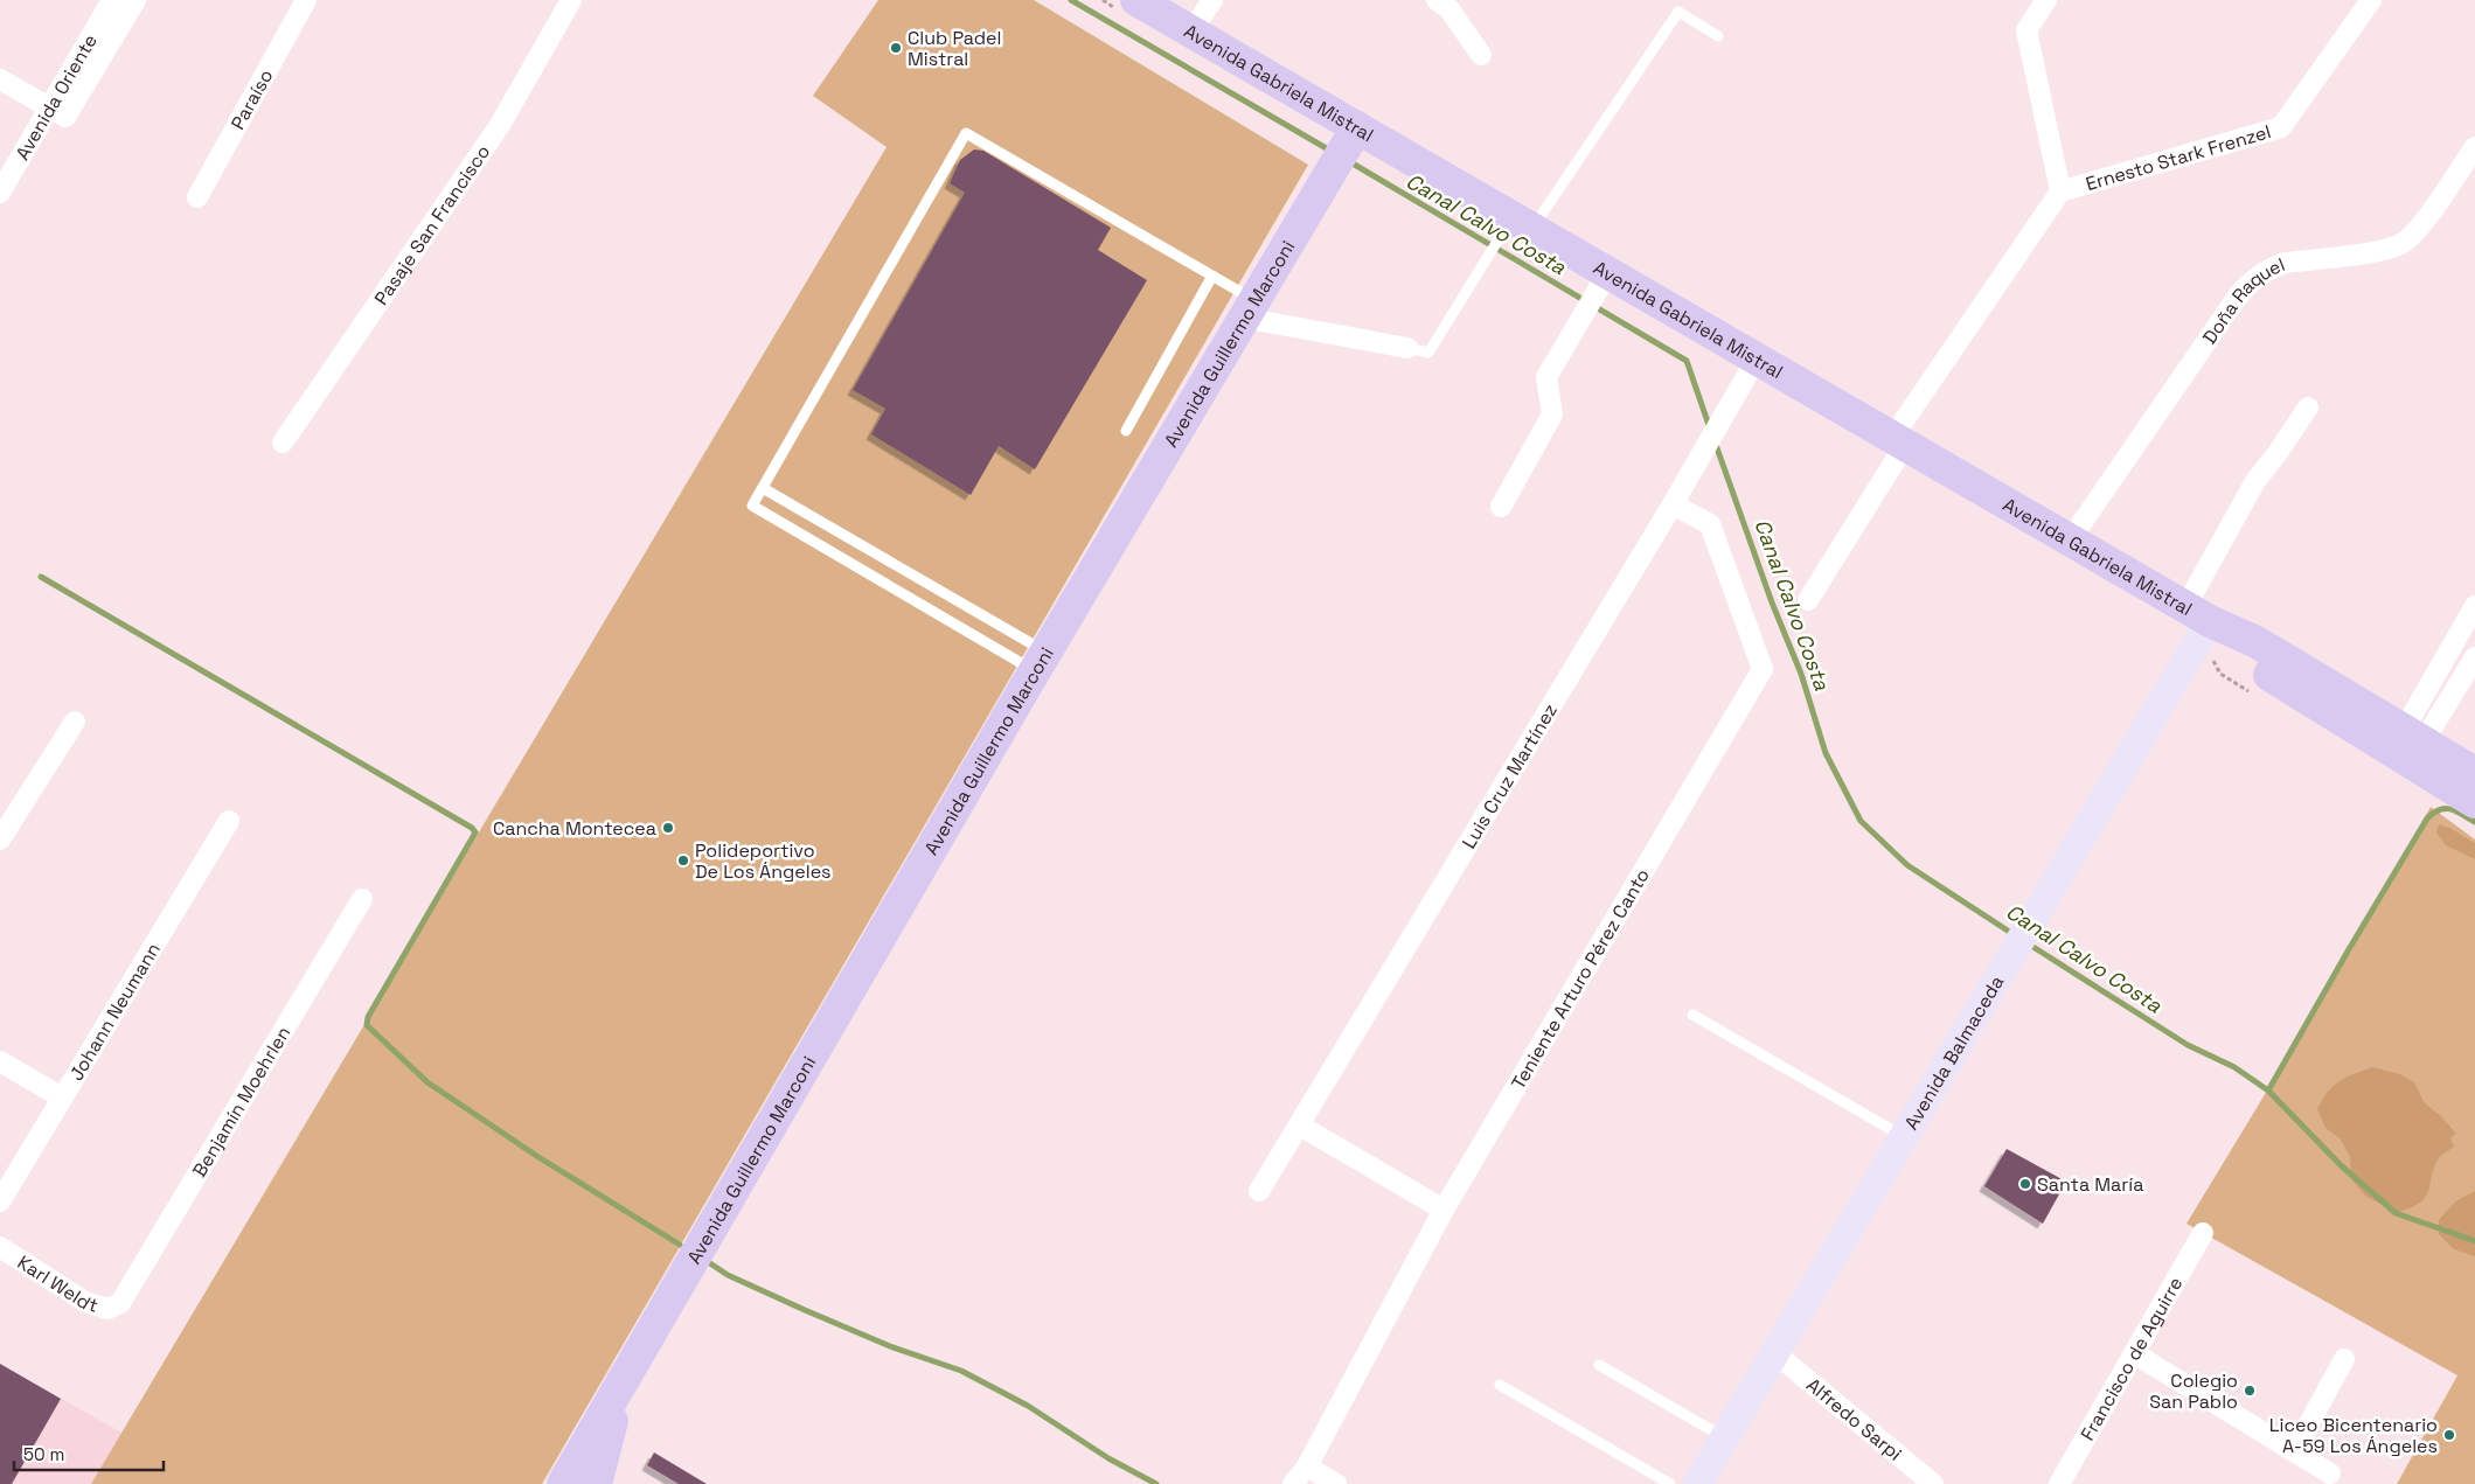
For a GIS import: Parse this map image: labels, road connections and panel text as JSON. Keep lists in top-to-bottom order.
{
  "streets": {
    "main road": ["Avenida Gabriela Mistral", "Avenida Guillermo Marconi", "Avenida Balmaceda"],
    "street": [
      "Avenida Oriente",
      "Paraíso",
      "Ernesto Stark Frenzel",
      "Pasaje San Francisco",
      "Doña Raquel",
      "Luis Cruz Martínez",
      "Teniente Arturo Pérez Canto",
      "Johann Neumann",
      "Benjamín Moehrlen",
      "Karl Weldt",
      "Francisco de Aguirre",
      "Alfredo Sarpi"
    ]
  },
  "crossings": [
    ["Avenida Gabriela Mistral", "Ernesto Stark Frenzel"],
    ["Avenida Gabriela Mistral", "Doña Raquel"],
    ["Avenida Gabriela Mistral", "Avenida Guillermo Marconi"],
    ["Avenida Gabriela Mistral", "Luis Cruz Martínez"],
    ["Avenida Gabriela Mistral", "Avenida Balmaceda"],
    ["Luis Cruz Martínez", "Teniente Arturo Pérez Canto"],
    ["Avenida Balmaceda", "Alfredo Sarpi"],
    ["Benjamín Moehrlen", "Karl Weldt"]
  ],
  "water": ["Canal Calvo Costa"],
  "places": [
    "Club Padel Mistral",
    "Cancha Montecea",
    "Polideportivo De Los Ángeles",
    "Santa María",
    "Colegio San Pablo",
    "Liceo Bicentenario A-59 Los Ángeles"
  ],
  "scale_bar": "50 m"
}
